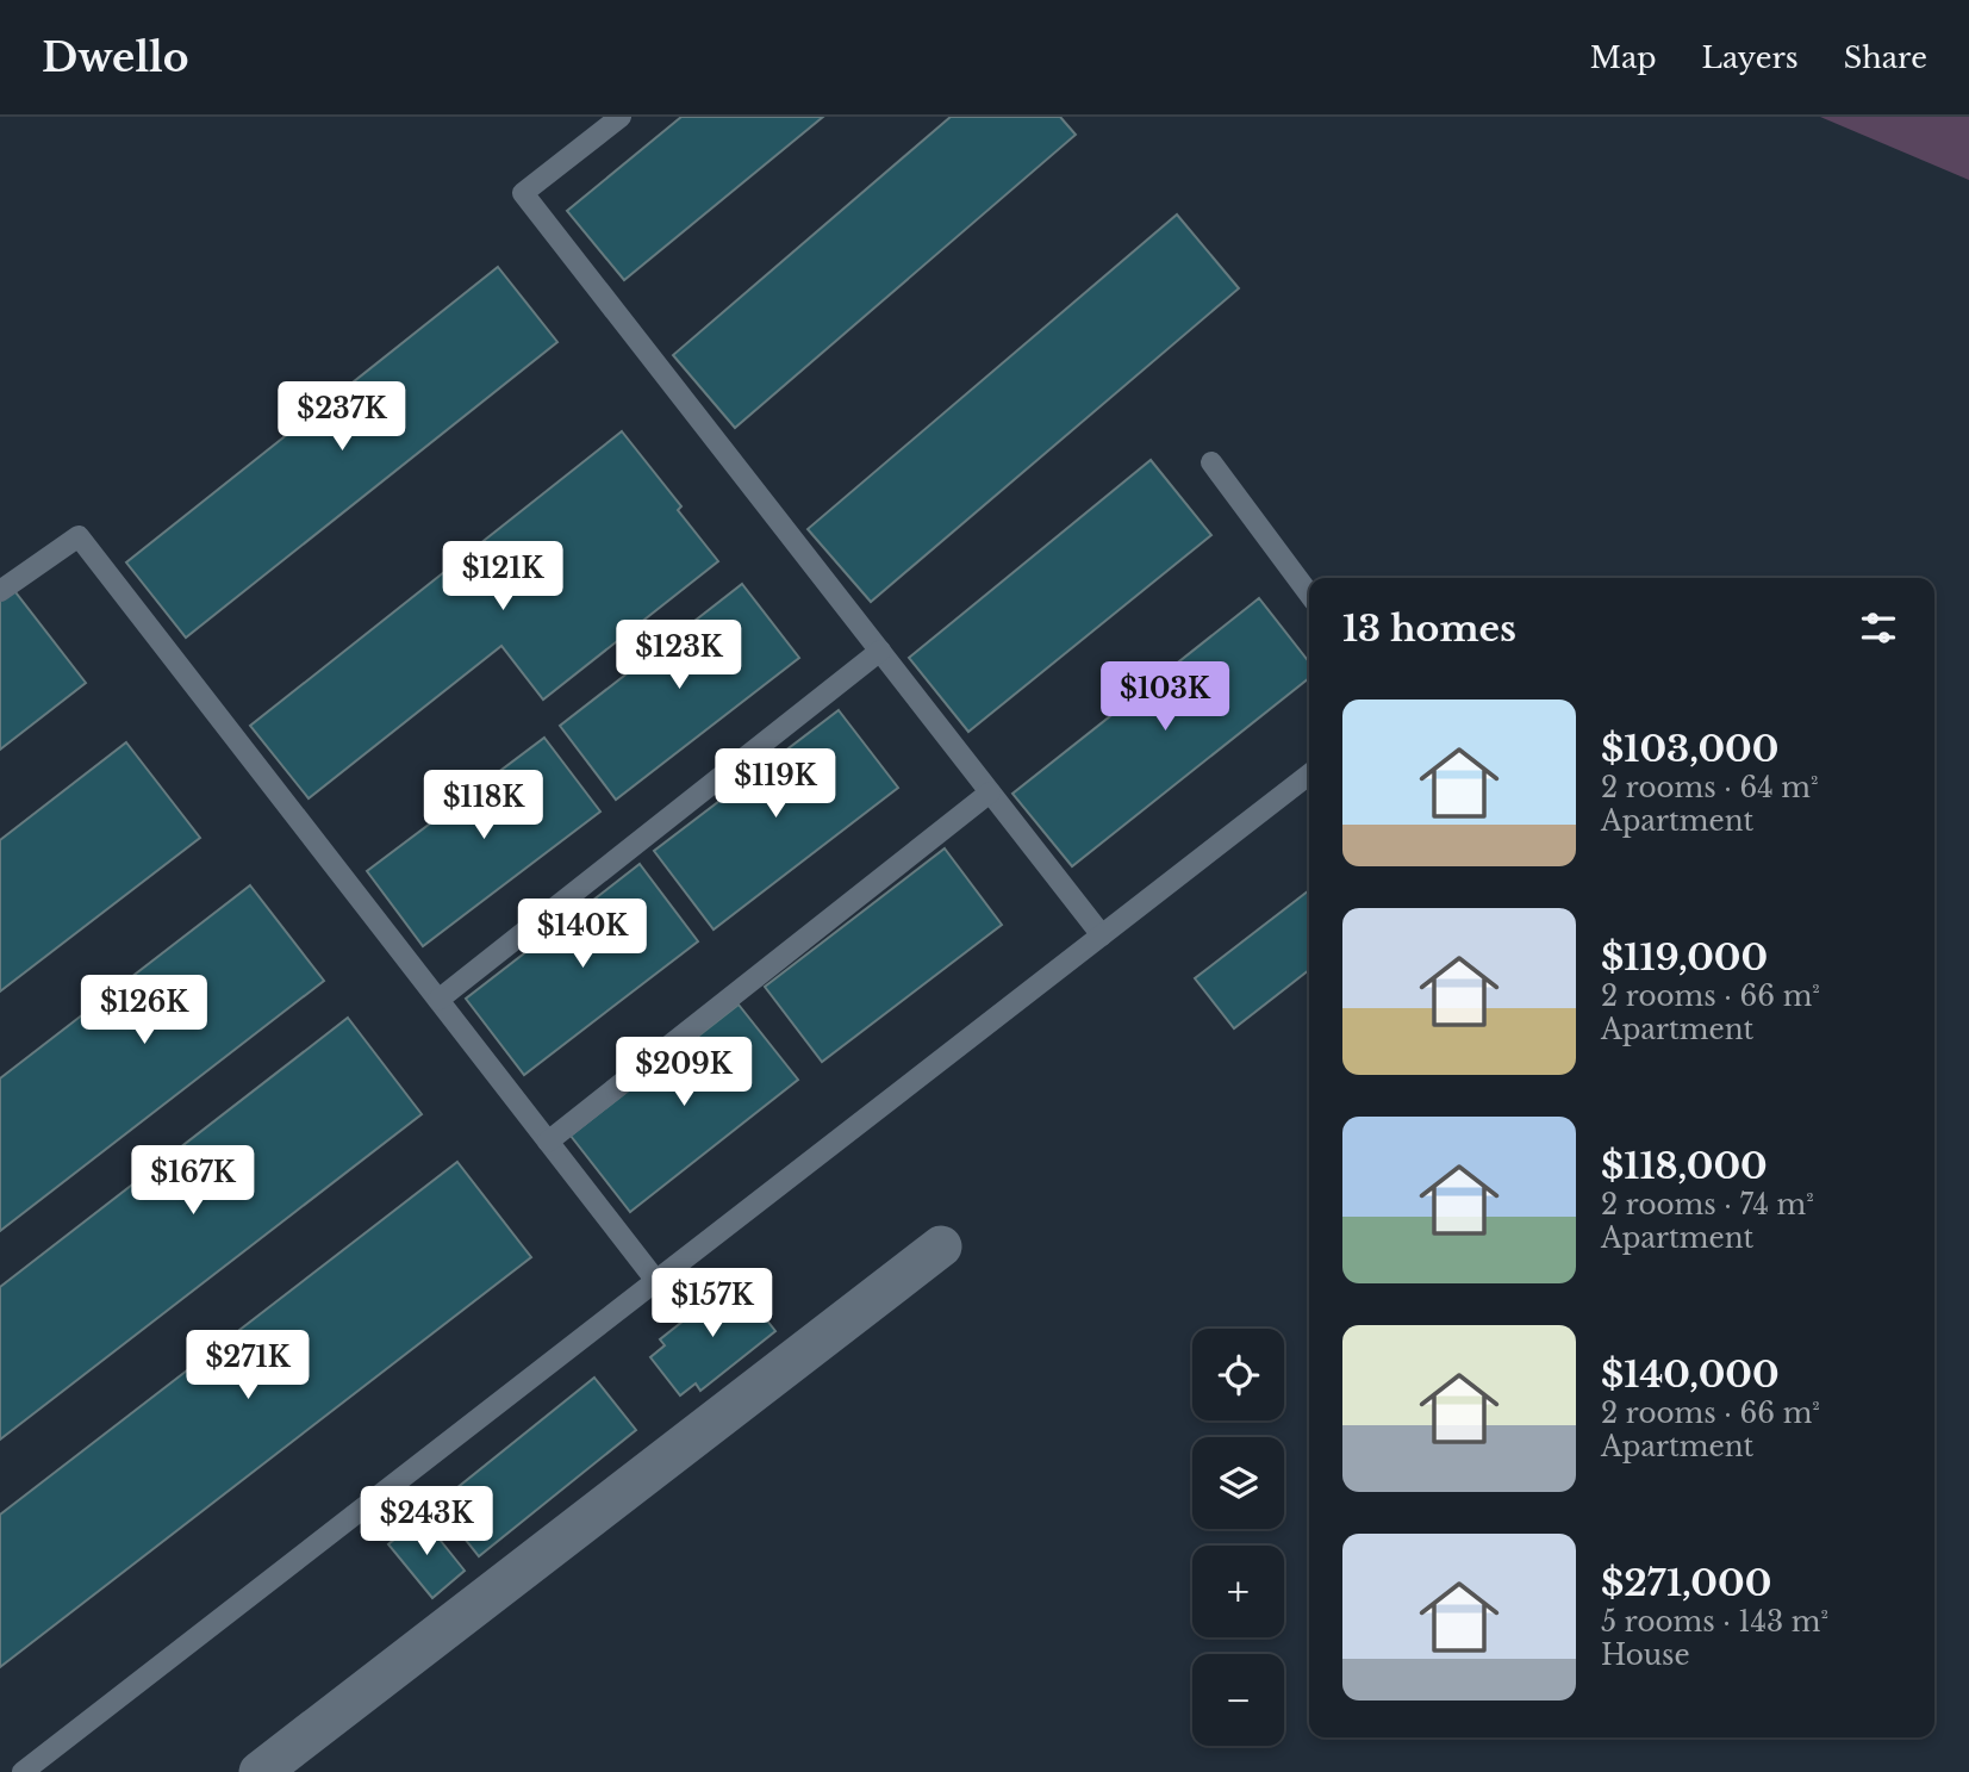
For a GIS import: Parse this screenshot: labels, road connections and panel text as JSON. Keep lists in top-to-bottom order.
{
  "page": {
    "header": "Dwello",
    "nav": ["Map", "Layers", "Share"],
    "price": [
      "$237K",
      "$121K",
      "$123K",
      "$103K",
      "$119K",
      "$118K",
      "$140K",
      "$126K",
      "$209K",
      "$167K",
      "$157K",
      "$271K",
      "$243K"
    ],
    "heading": "13 homes",
    "list": [
      {
        "name": "$103,000",
        "note": "2 rooms · 64 m² · Apartment"
      },
      {
        "name": "$119,000",
        "note": "2 rooms · 66 m² · Apartment"
      },
      {
        "name": "$118,000",
        "note": "2 rooms · 74 m² · Apartment"
      },
      {
        "name": "$140,000",
        "note": "2 rooms · 66 m² · Apartment"
      },
      {
        "name": "$271,000",
        "note": "5 rooms · 143 m² · House"
      }
    ],
    "map_buttons": ["+", "−"]
  }
}
